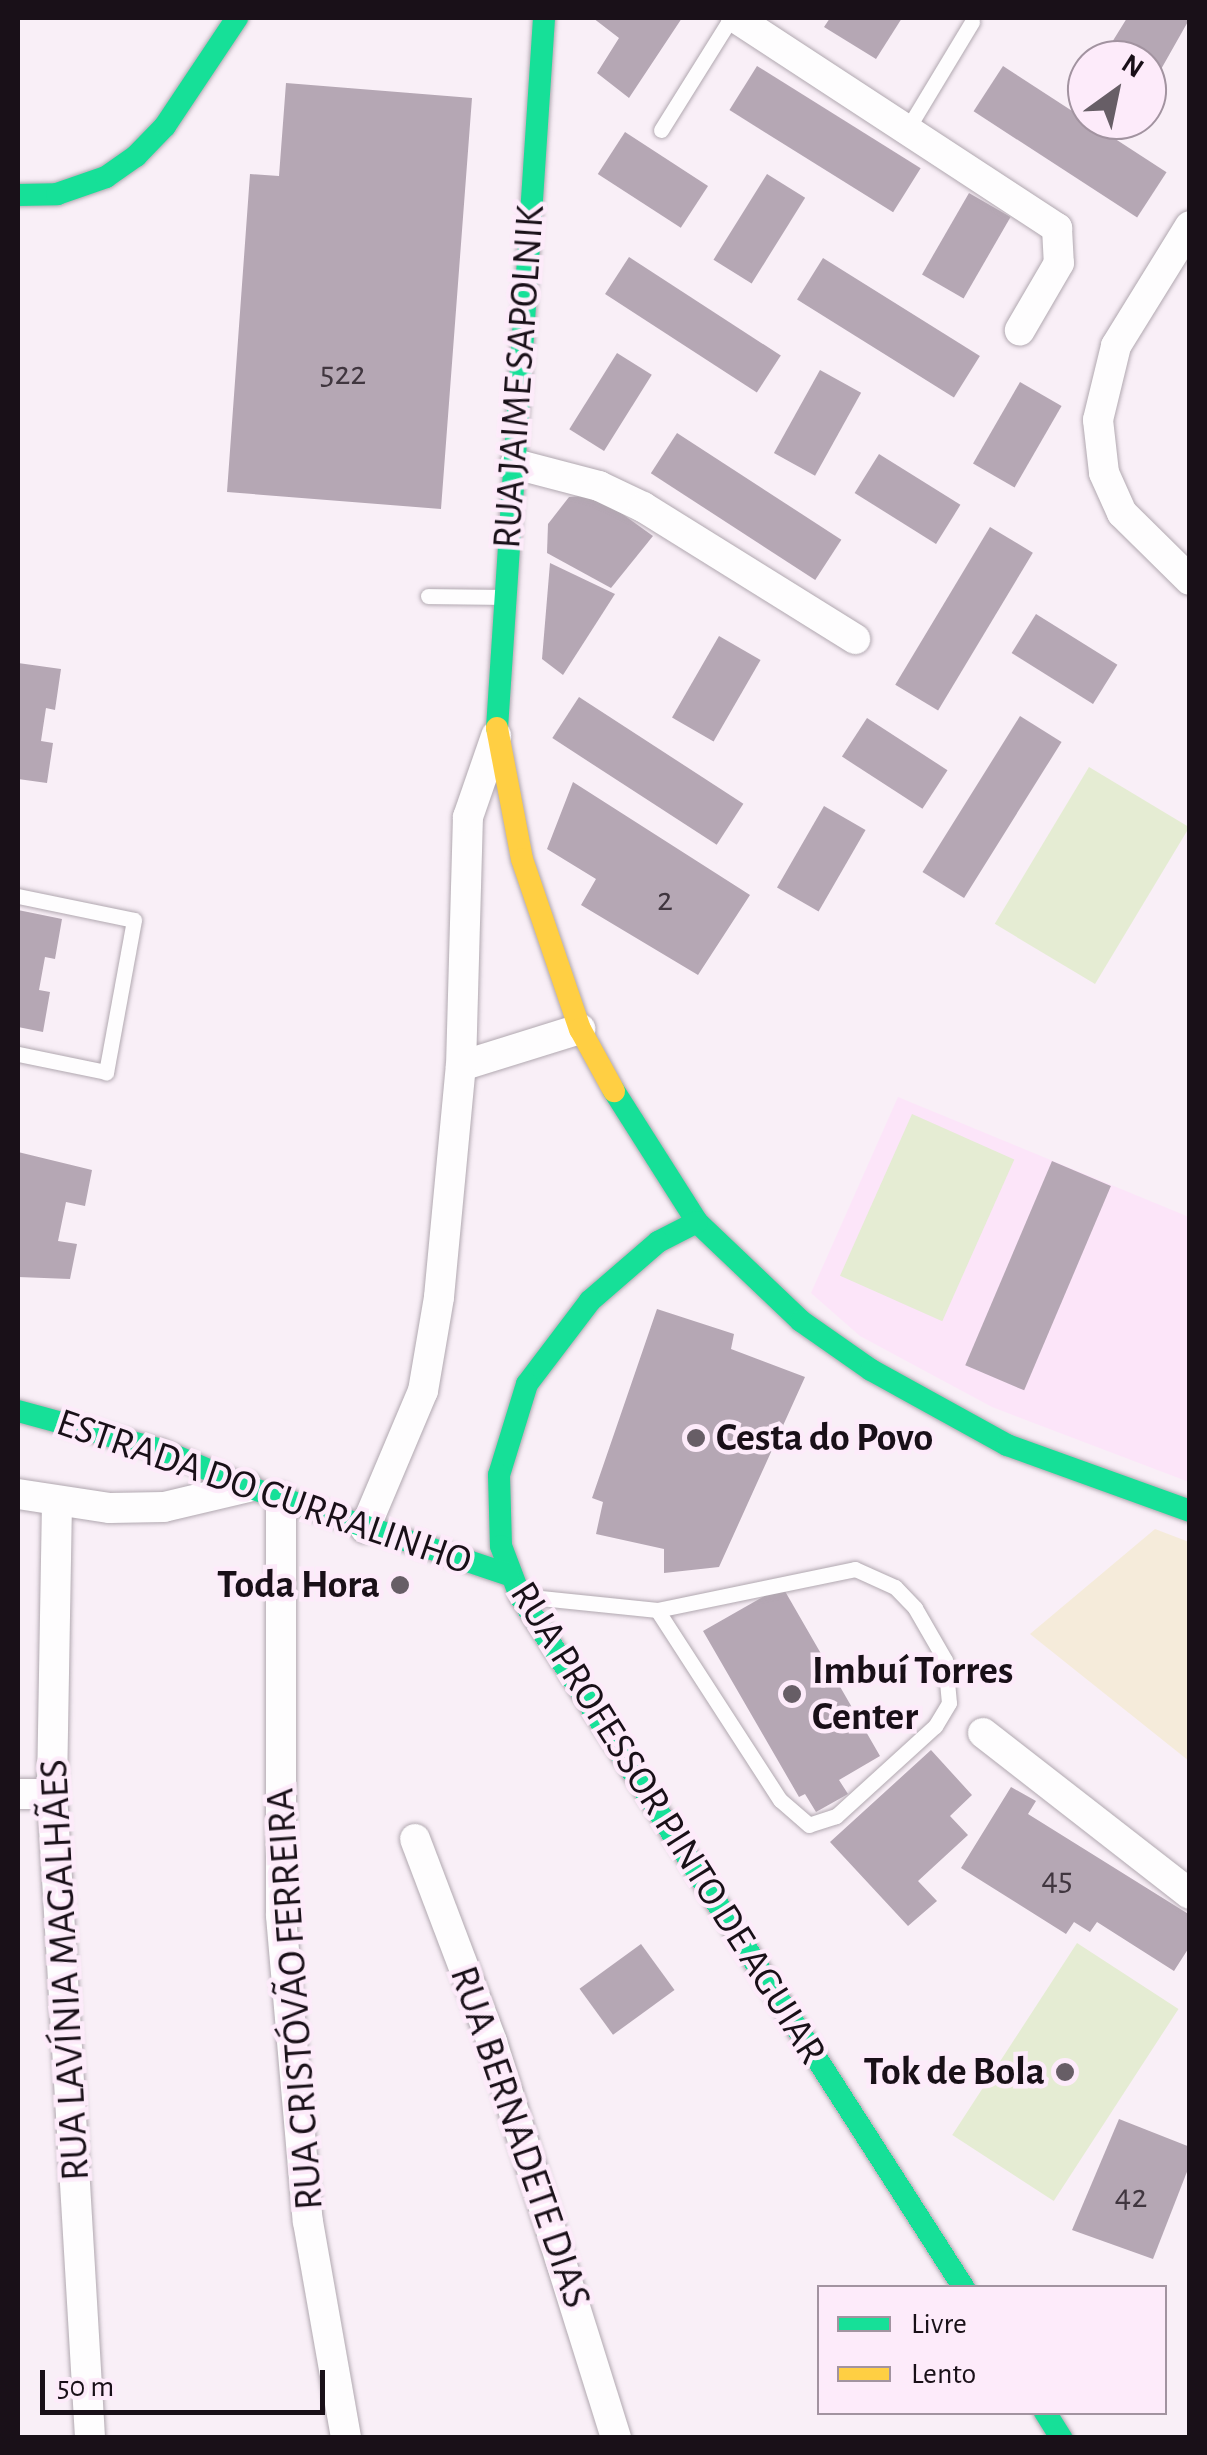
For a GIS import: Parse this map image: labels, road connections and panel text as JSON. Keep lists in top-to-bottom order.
{
  "streets": {
    "street": [
      "RUA JAIME SAPOLNIK",
      "ESTRADA DO CURRALINHO",
      "RUA PROFESSOR PINTO DE AGUIAR",
      "RUA LAVÍNIA MAGALHÃES",
      "RUA CRISTÓVÃO FERREIRA",
      "RUA BERNADETE DIAS"
    ]
  },
  "crossings": [
    ["RUA JAIME SAPOLNIK", "ESTRADA DO CURRALINHO"],
    ["RUA JAIME SAPOLNIK", "RUA PROFESSOR PINTO DE AGUIAR"],
    ["ESTRADA DO CURRALINHO", "RUA PROFESSOR PINTO DE AGUIAR"],
    ["ESTRADA DO CURRALINHO", "RUA CRISTÓVÃO FERREIRA"]
  ],
  "places": [
    "Cesta do Povo",
    "Toda Hora",
    "Imbuí Torres Center",
    "Tok de Bola"
  ],
  "house_numbers": [
    "522",
    "2",
    "45",
    "42"
  ],
  "legend": ["Livre", "Lento"],
  "scale_bar": "50 m",
  "north": "top right"
}
